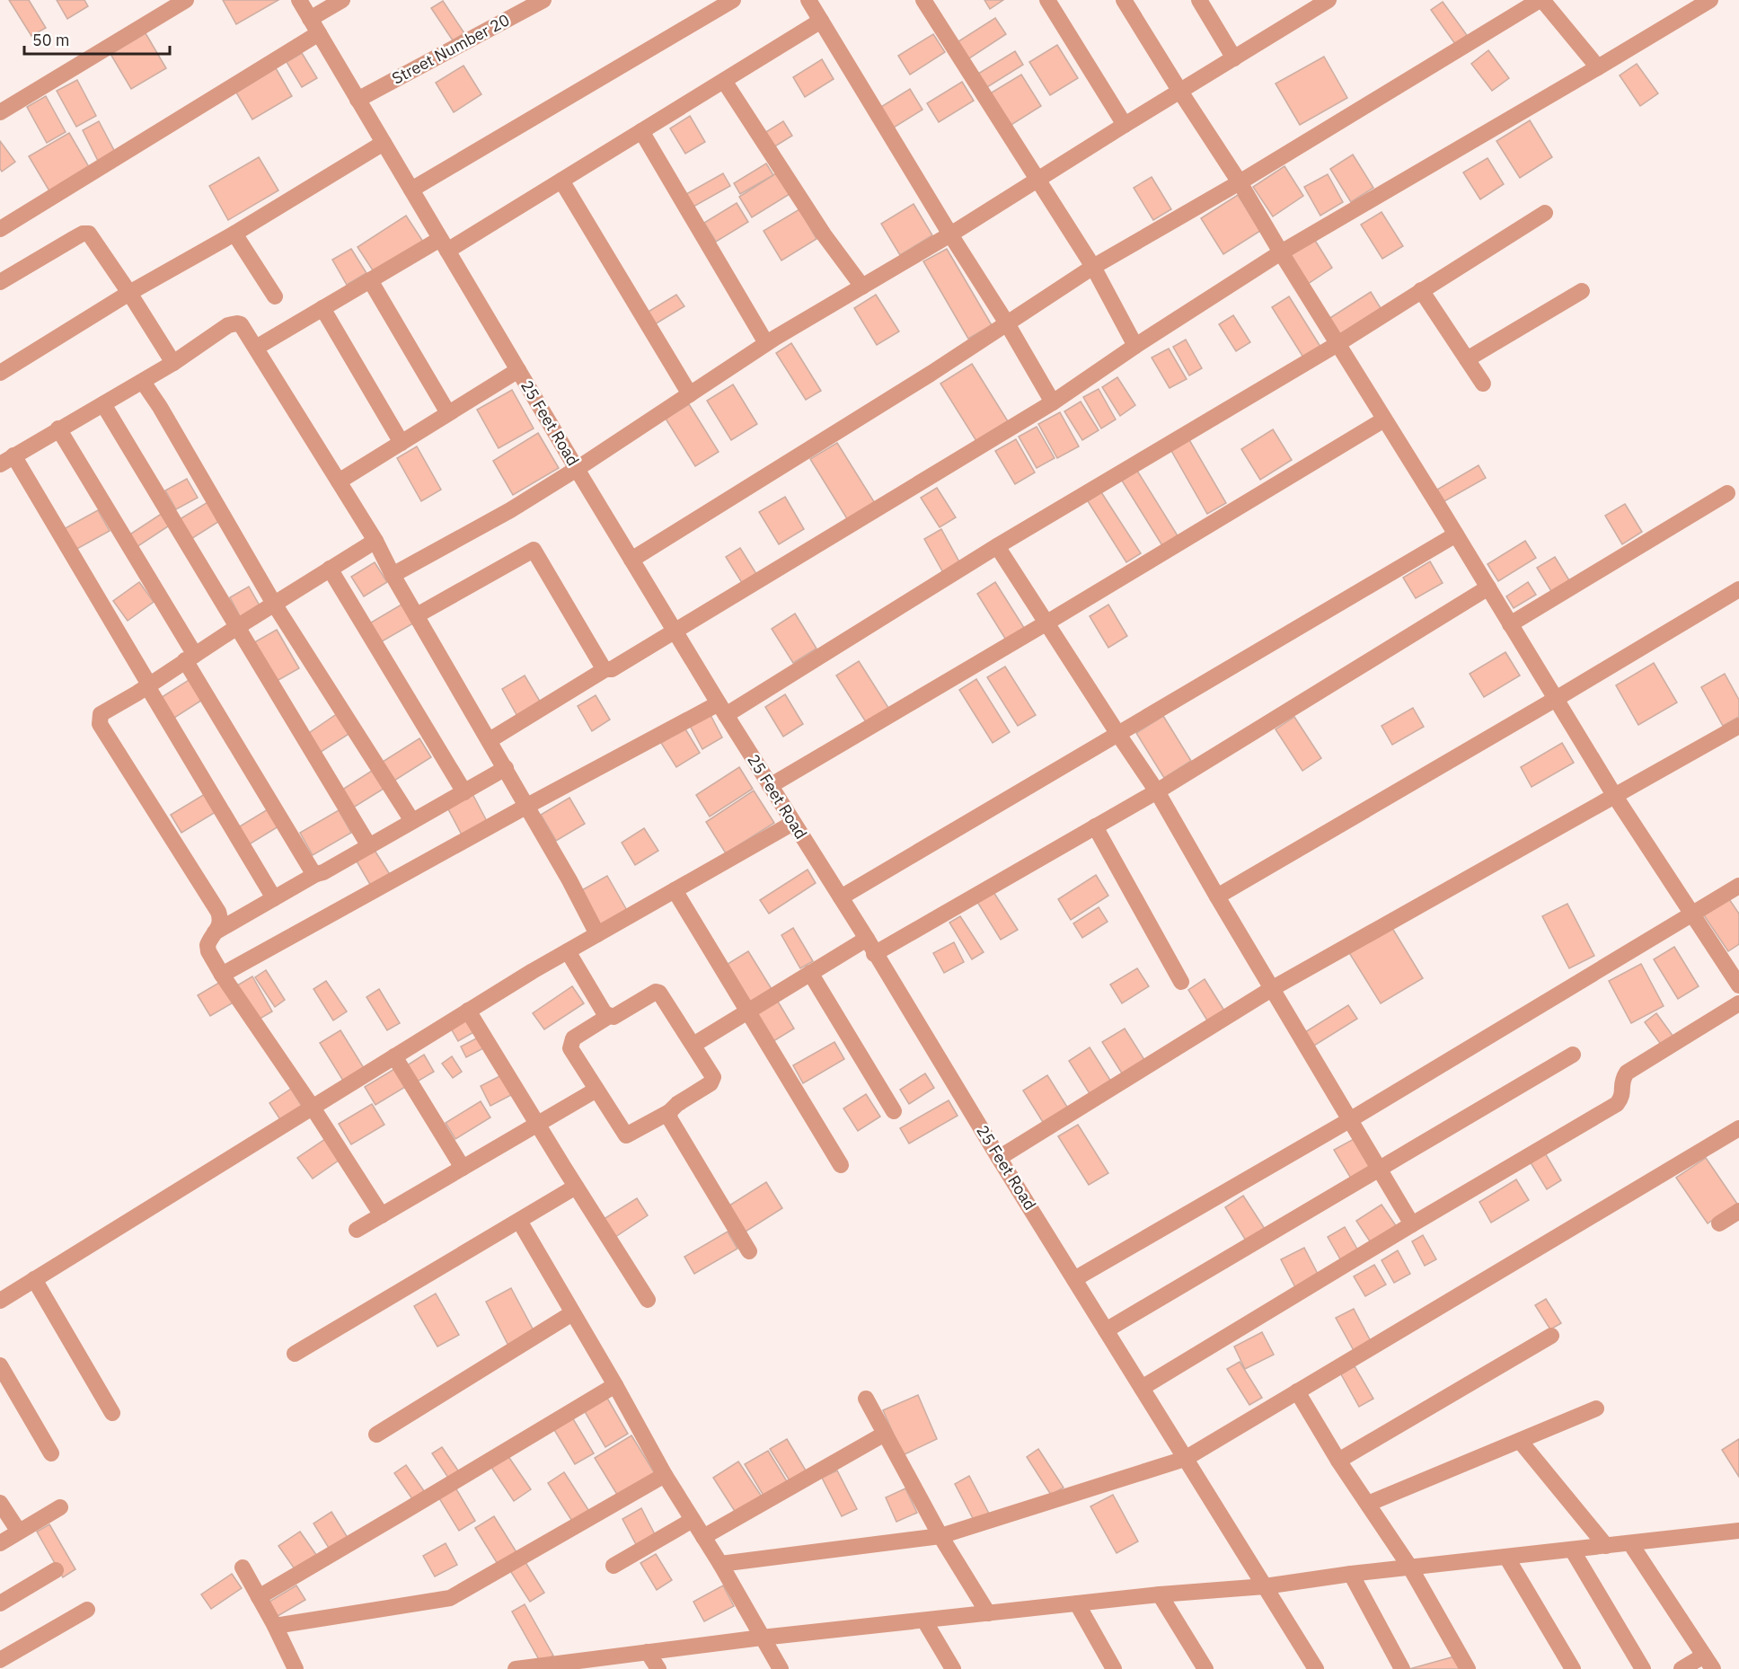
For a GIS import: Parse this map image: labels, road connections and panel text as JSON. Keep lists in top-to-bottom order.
{
  "streets": {
    "street": ["Street Number 20", "25 Feet Road"]
  },
  "crossings": [
    ["Street Number 20", "25 Feet Road"]
  ],
  "scale_bar": "50 m"
}
